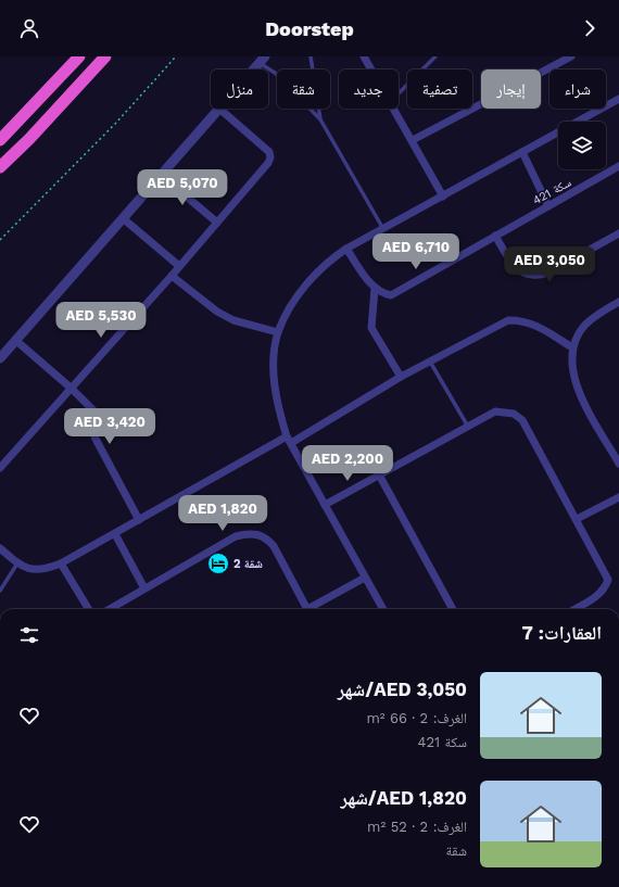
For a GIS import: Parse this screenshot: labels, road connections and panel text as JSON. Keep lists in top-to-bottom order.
{
  "streets": {
    "street": ["سكة 421"]
  },
  "places": {
    "hotel": ["شقة 2"]
  },
  "page": {
    "header": "Doorstep",
    "chip": [
      "شراء",
      "إيجار",
      "تصفية",
      "جديد",
      "شقة",
      "منزل"
    ],
    "price": [
      "AED 5,070",
      "AED 6,710",
      "AED 3,050",
      "AED 5,530",
      "AED 3,420",
      "AED 2,200",
      "AED 1,820"
    ],
    "heading": "العقارات: 7",
    "list": [
      {
        "name": "AED 3,050/شهر",
        "note": "الغرف: 2 · 66 m² · سكة 421"
      },
      {
        "name": "AED 1,820/شهر",
        "note": "الغرف: 2 · 52 m² · شقة"
      }
    ]
  }
}
